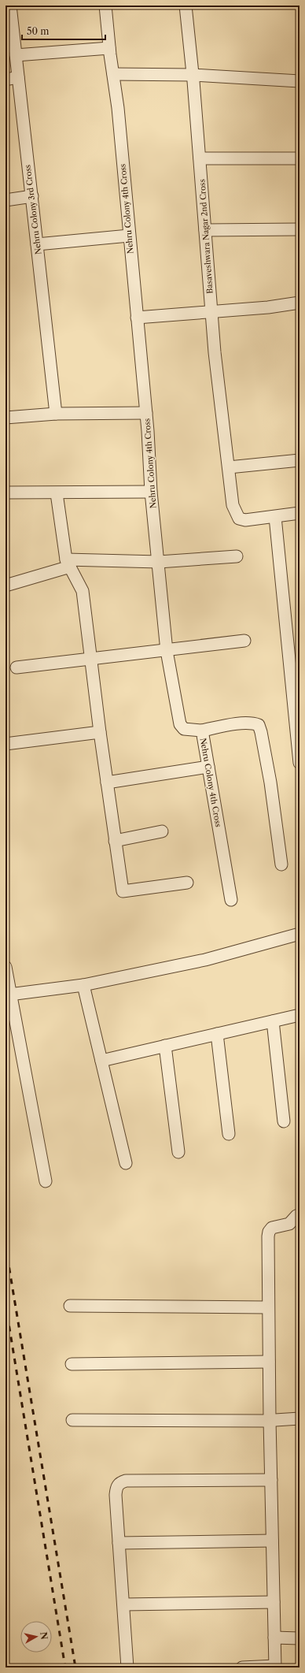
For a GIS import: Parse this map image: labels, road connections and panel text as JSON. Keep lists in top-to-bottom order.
{
  "streets": {
    "street": ["Nehru Colony 4th Cross", "Nehru Colony 3rd Cross", "Basaveshwara Nagar 2nd Cross"]
  },
  "scale_bar": "50 m",
  "north": "right"
}
